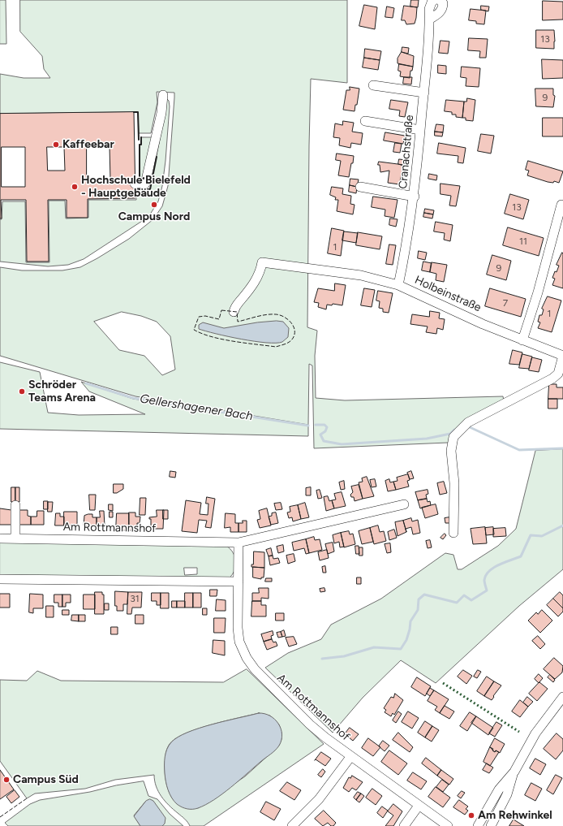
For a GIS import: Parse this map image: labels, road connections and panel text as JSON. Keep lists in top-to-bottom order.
{
  "streets": {
    "street": ["Cranachstraße", "Holbeinstraße", "Am Rottmannshof"]
  },
  "crossings": [
    ["Cranachstraße", "Holbeinstraße"]
  ],
  "water": ["Gellershagener Bach"],
  "places": [
    "Kaffeebar",
    "Hochschule Bielefeld - Hauptgebäude",
    "Campus Nord",
    "Schröder Teams Arena",
    "Campus Süd",
    "Am Rehwinkel"
  ],
  "house_numbers": [
    "13",
    "9",
    "13",
    "11",
    "1",
    "9",
    "7",
    "1",
    "31"
  ]
}
